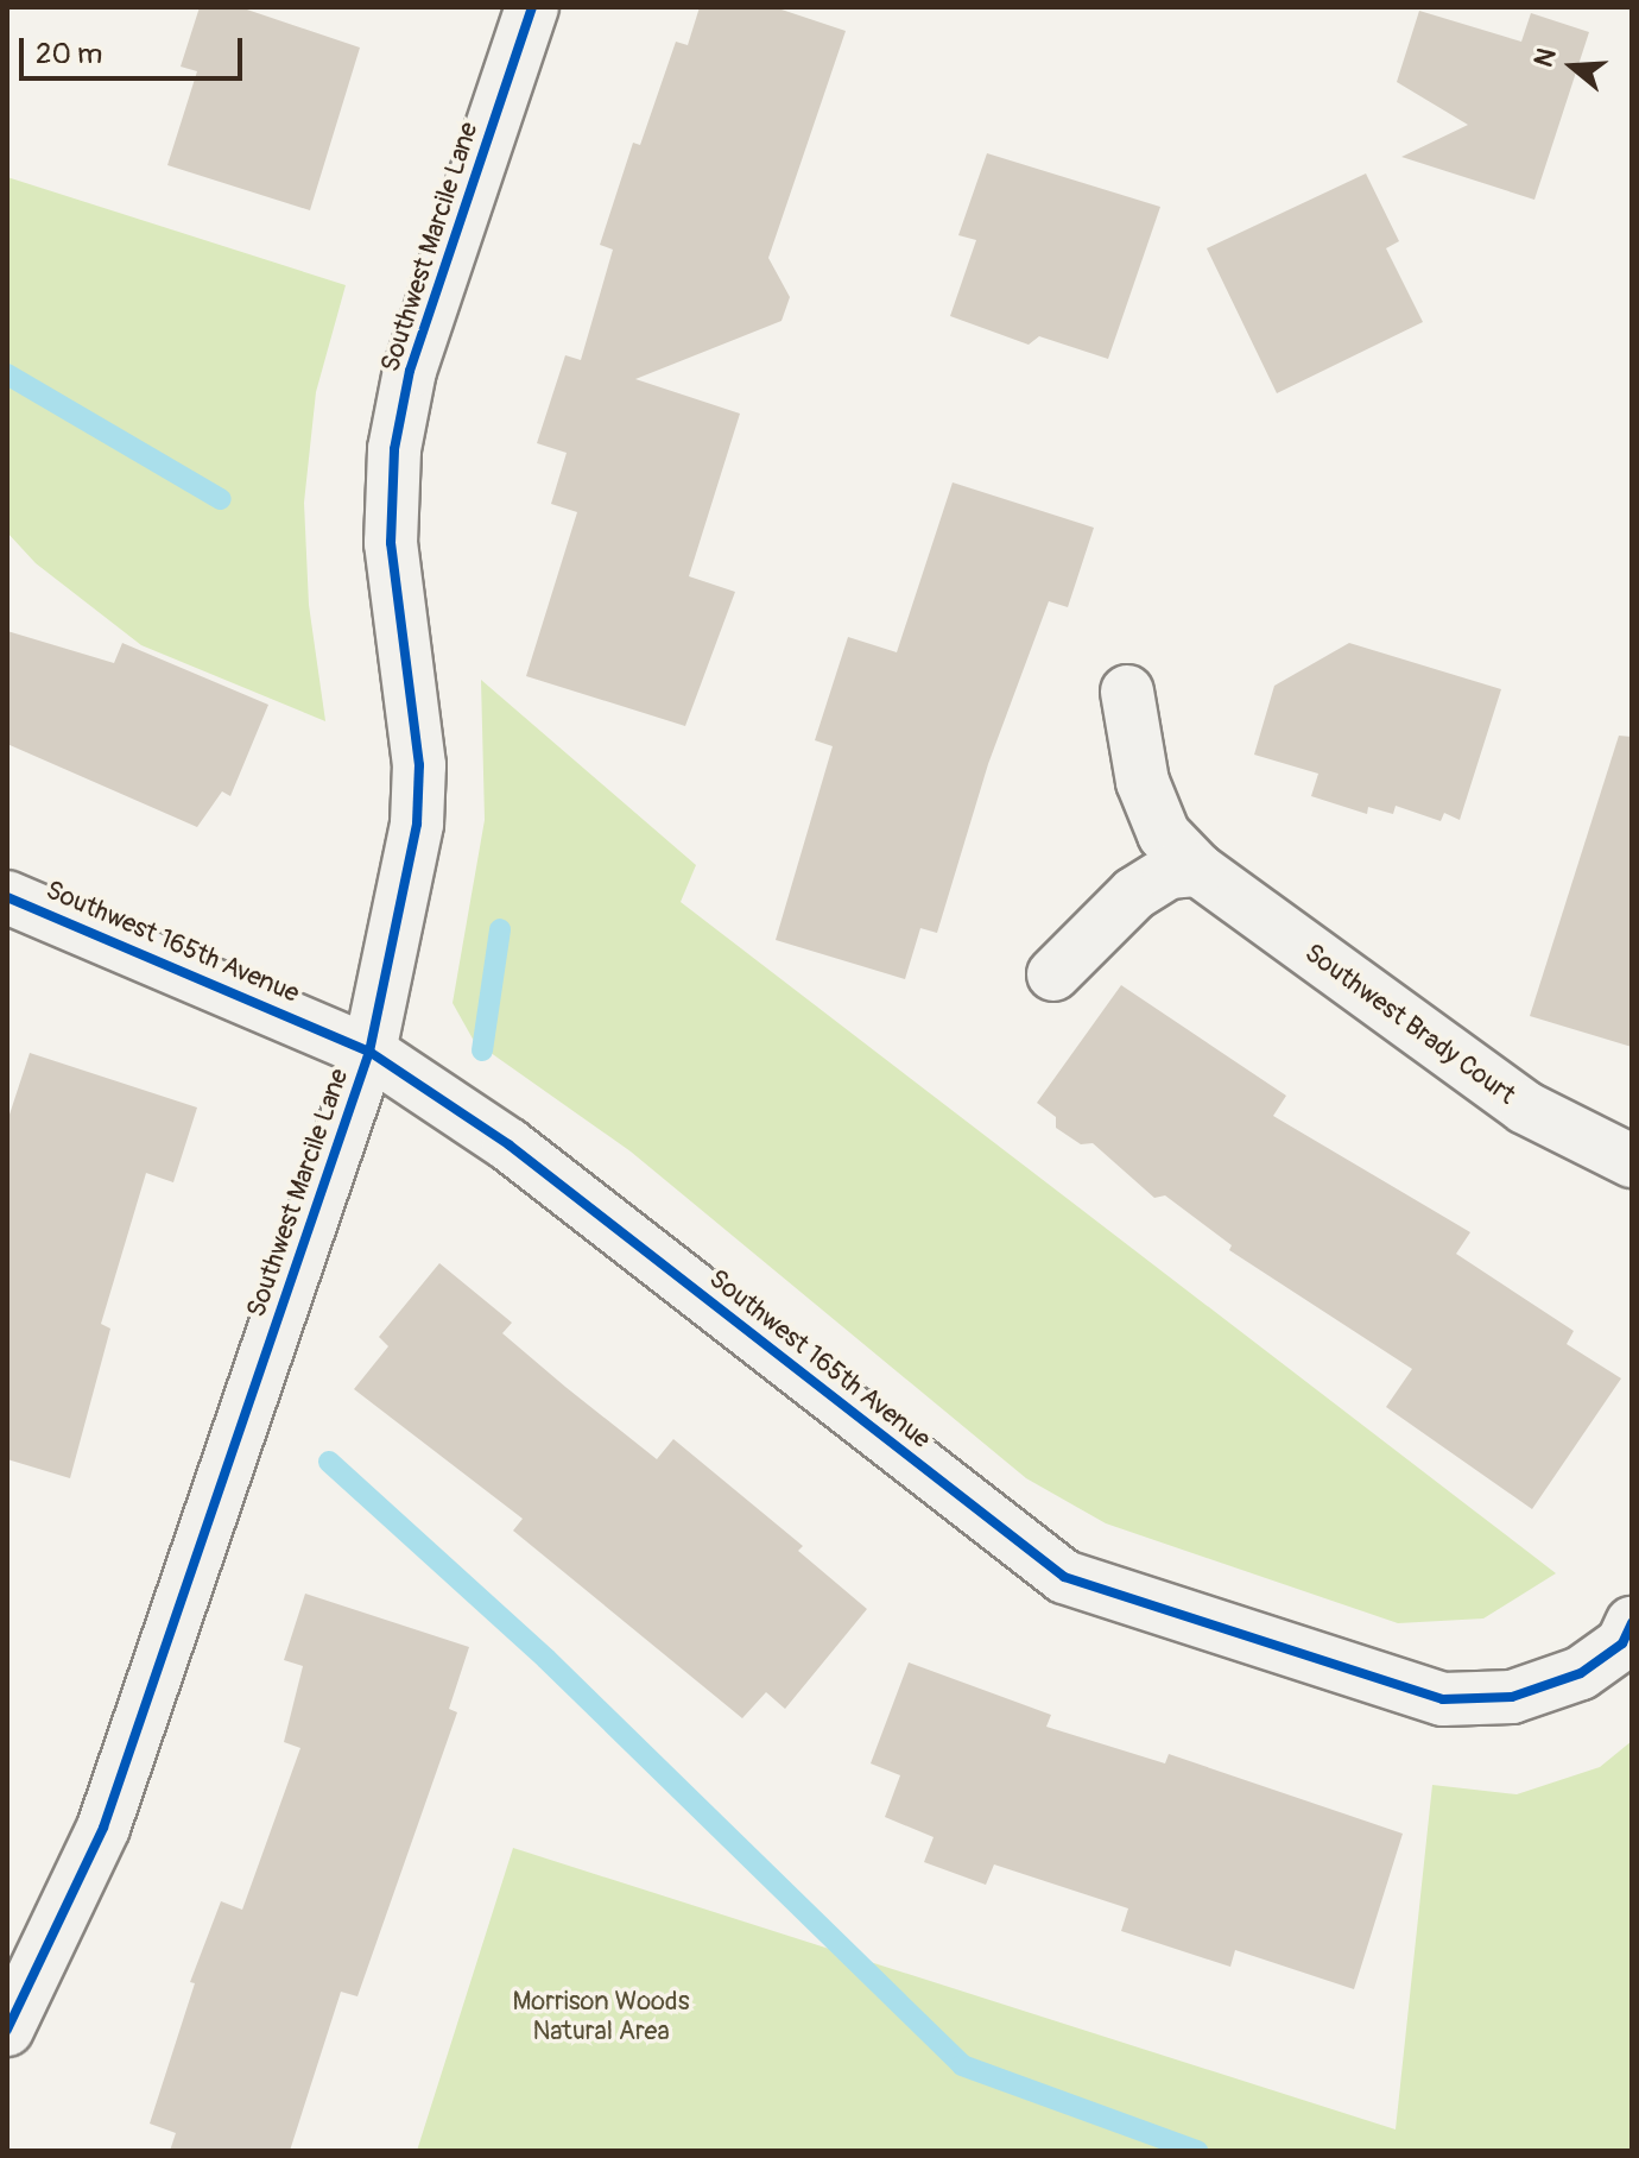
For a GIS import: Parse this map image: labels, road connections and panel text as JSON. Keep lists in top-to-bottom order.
{
  "streets": {
    "street": ["Southwest Marcile Lane", "Southwest 165th Avenue", "Southwest Brady Court"]
  },
  "crossings": [
    ["Southwest Marcile Lane", "Southwest 165th Avenue"]
  ],
  "parks": ["Morrison Woods Natural Area"],
  "scale_bar": "20 m",
  "north": "left"
}
